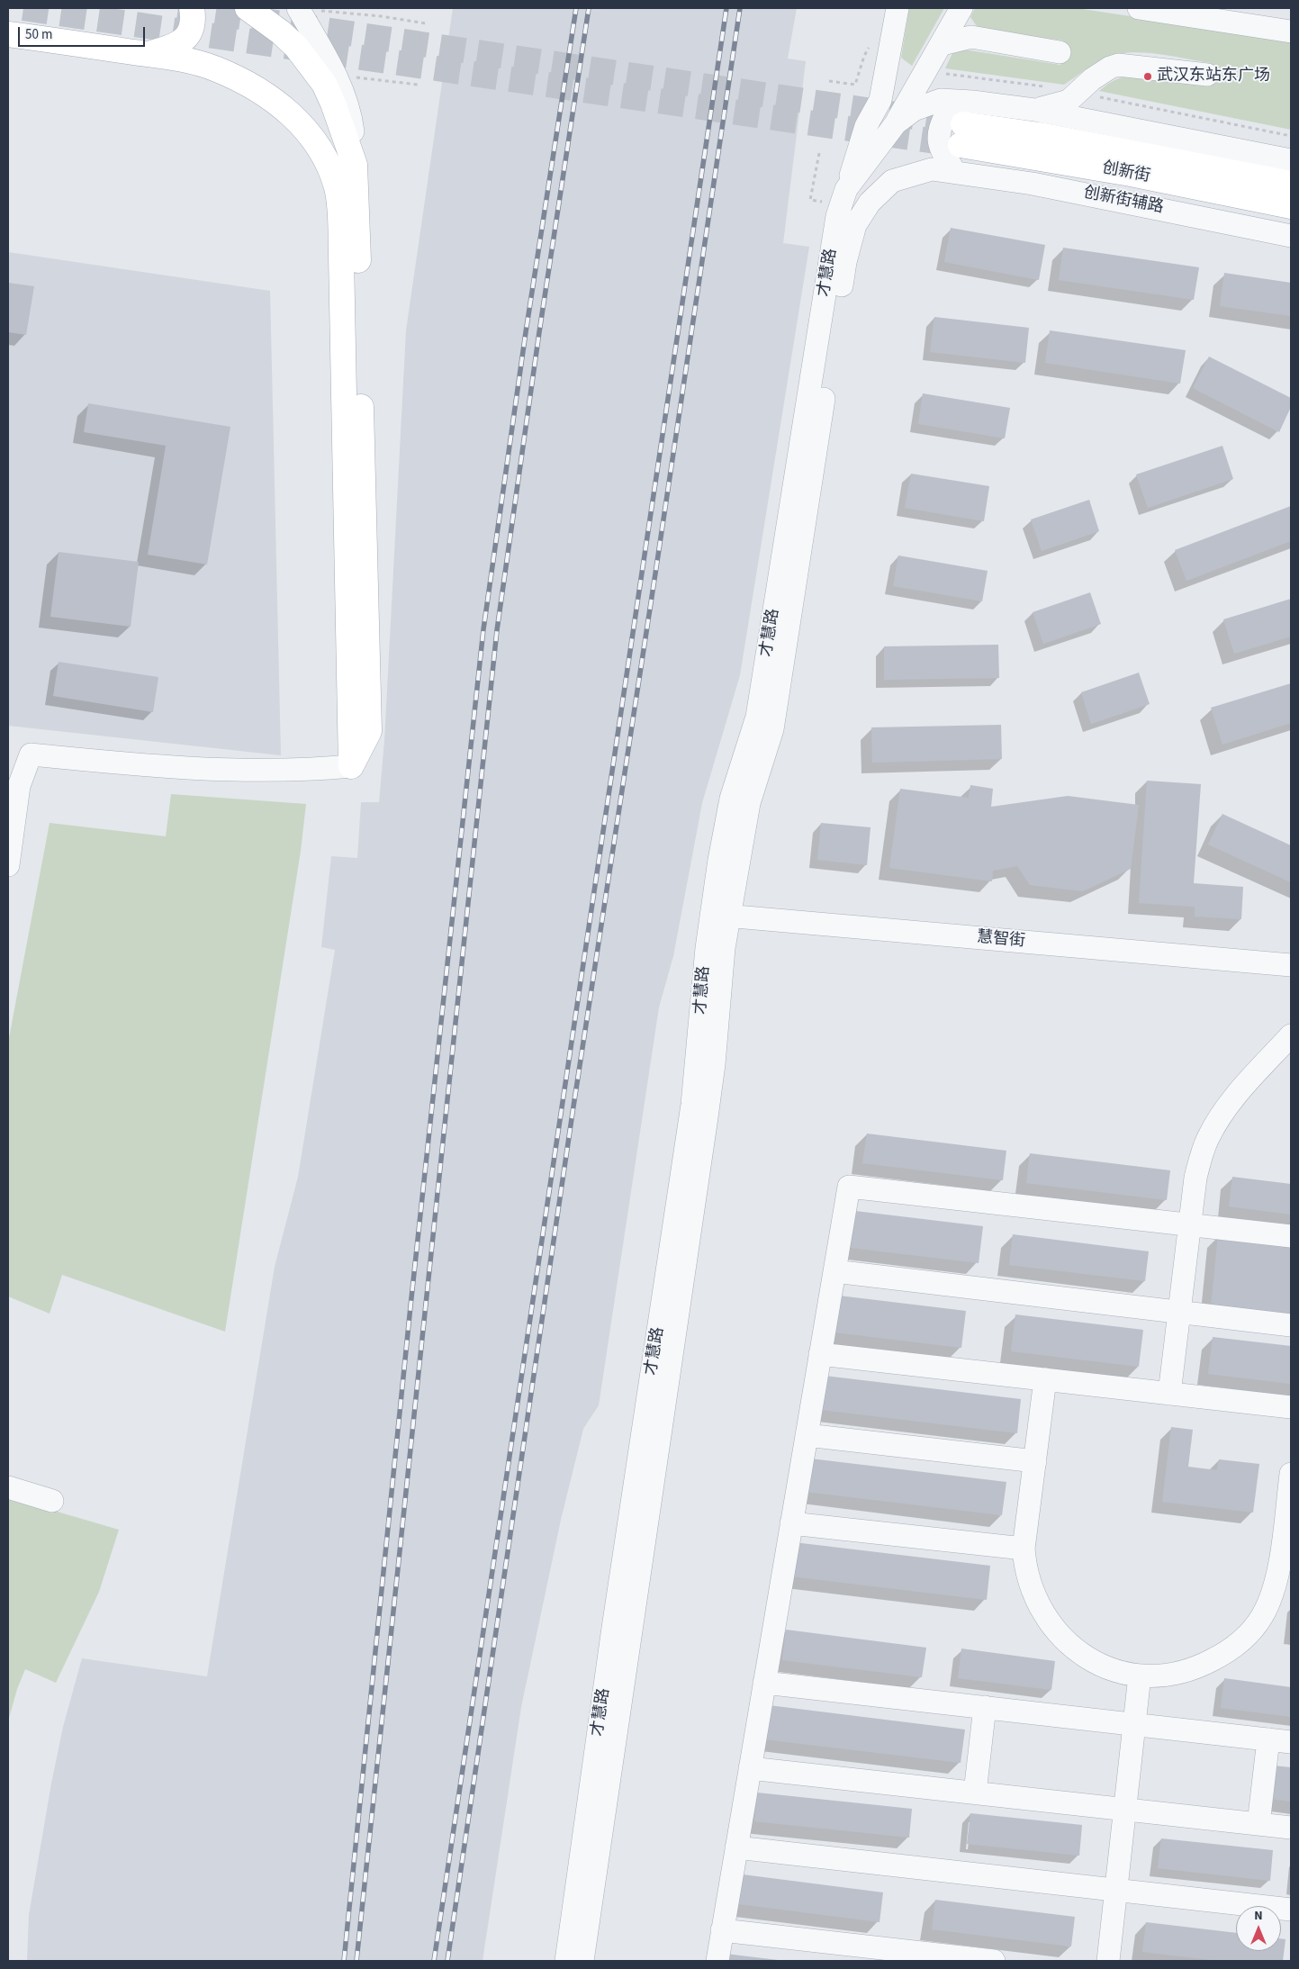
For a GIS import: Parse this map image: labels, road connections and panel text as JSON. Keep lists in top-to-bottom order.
{
  "streets": {
    "main road": ["创新街"],
    "street": ["创新街辅路", "才慧路", "慧智街"]
  },
  "crossings": [
    ["创新街辅路", "才慧路"],
    ["才慧路", "慧智街"]
  ],
  "places": ["武汉东站东广场"],
  "scale_bar": "50 m",
  "north": "top"
}
